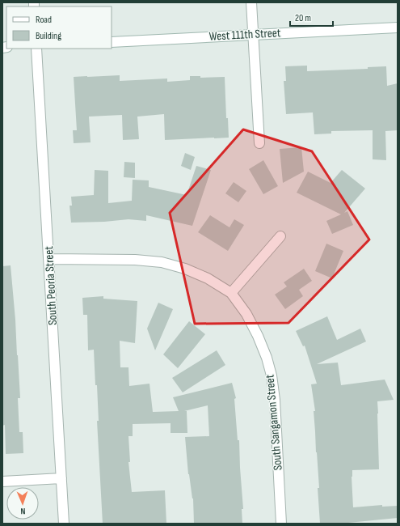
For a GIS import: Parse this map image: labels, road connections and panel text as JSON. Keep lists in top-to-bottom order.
{
  "streets": {
    "street": ["West 111th Street", "South Peoria Street", "South Sangamon Street"]
  },
  "crossings": [
    ["South Peoria Street", "South Sangamon Street"]
  ],
  "legend": ["Road", "Building"],
  "scale_bar": "20 m",
  "north": "bottom"
}
